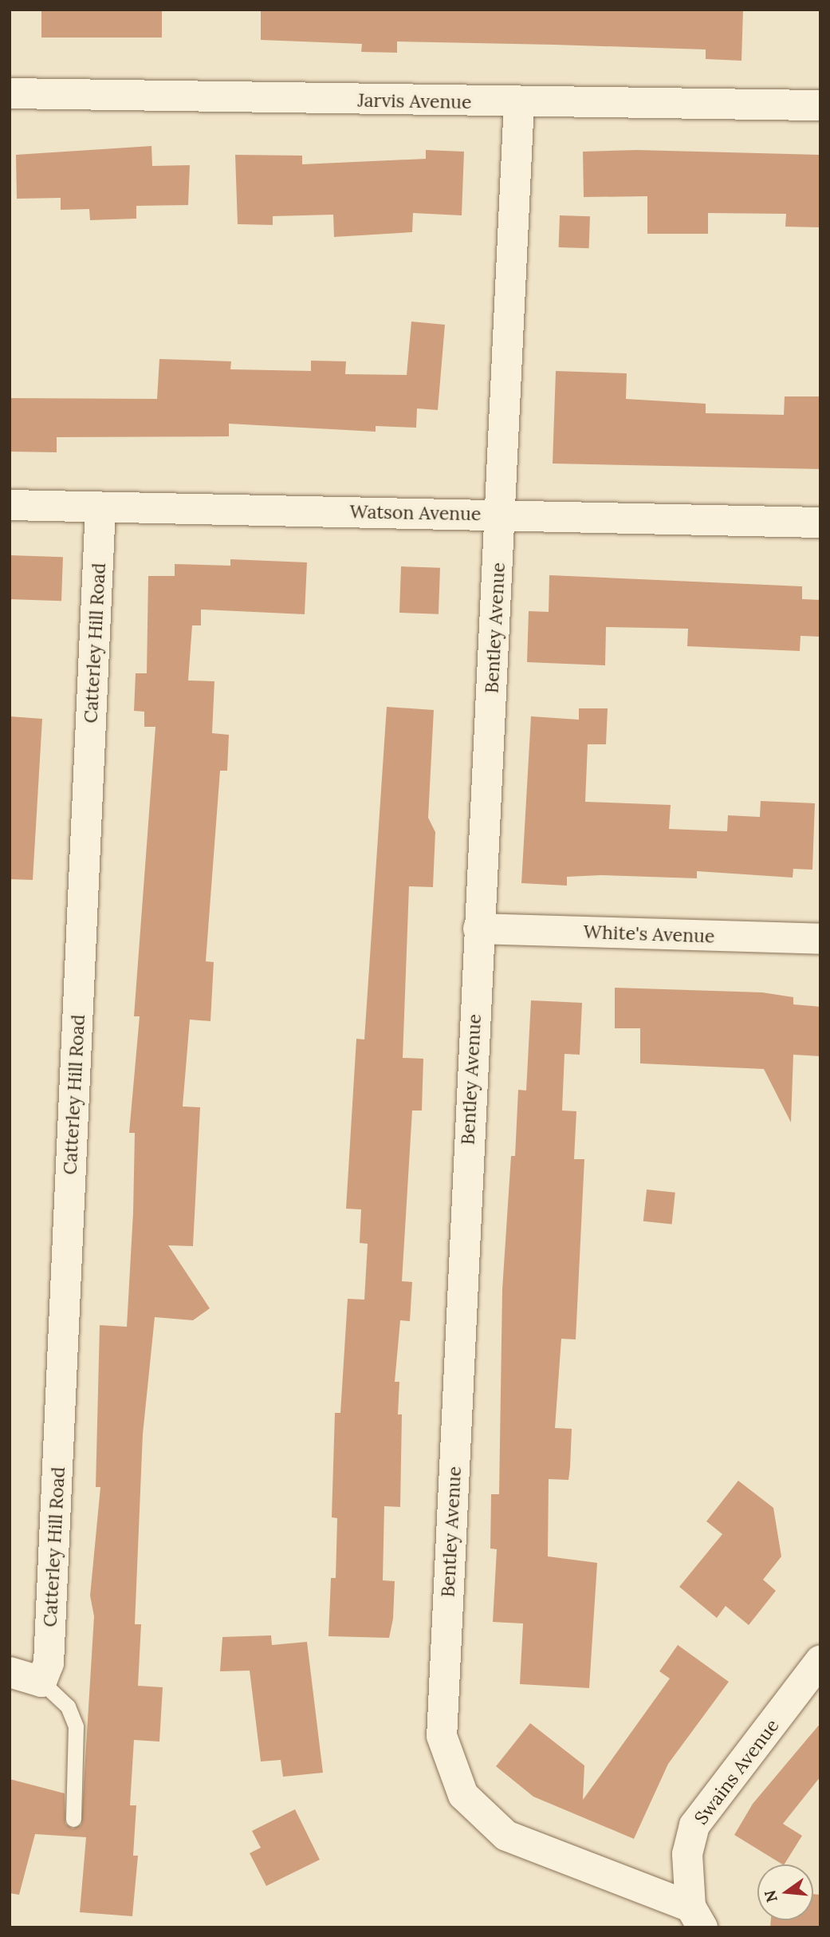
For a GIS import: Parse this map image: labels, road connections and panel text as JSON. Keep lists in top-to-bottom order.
{
  "streets": {
    "street": [
      "Jarvis Avenue",
      "Watson Avenue",
      "Bentley Avenue",
      "Catterley Hill Road",
      "White's Avenue",
      "Swains Avenue"
    ]
  },
  "crossings": [
    ["Jarvis Avenue", "Bentley Avenue"],
    ["Watson Avenue", "Bentley Avenue"],
    ["Watson Avenue", "Catterley Hill Road"],
    ["Bentley Avenue", "White's Avenue"],
    ["Bentley Avenue", "Swains Avenue"]
  ],
  "north": "left"
}
